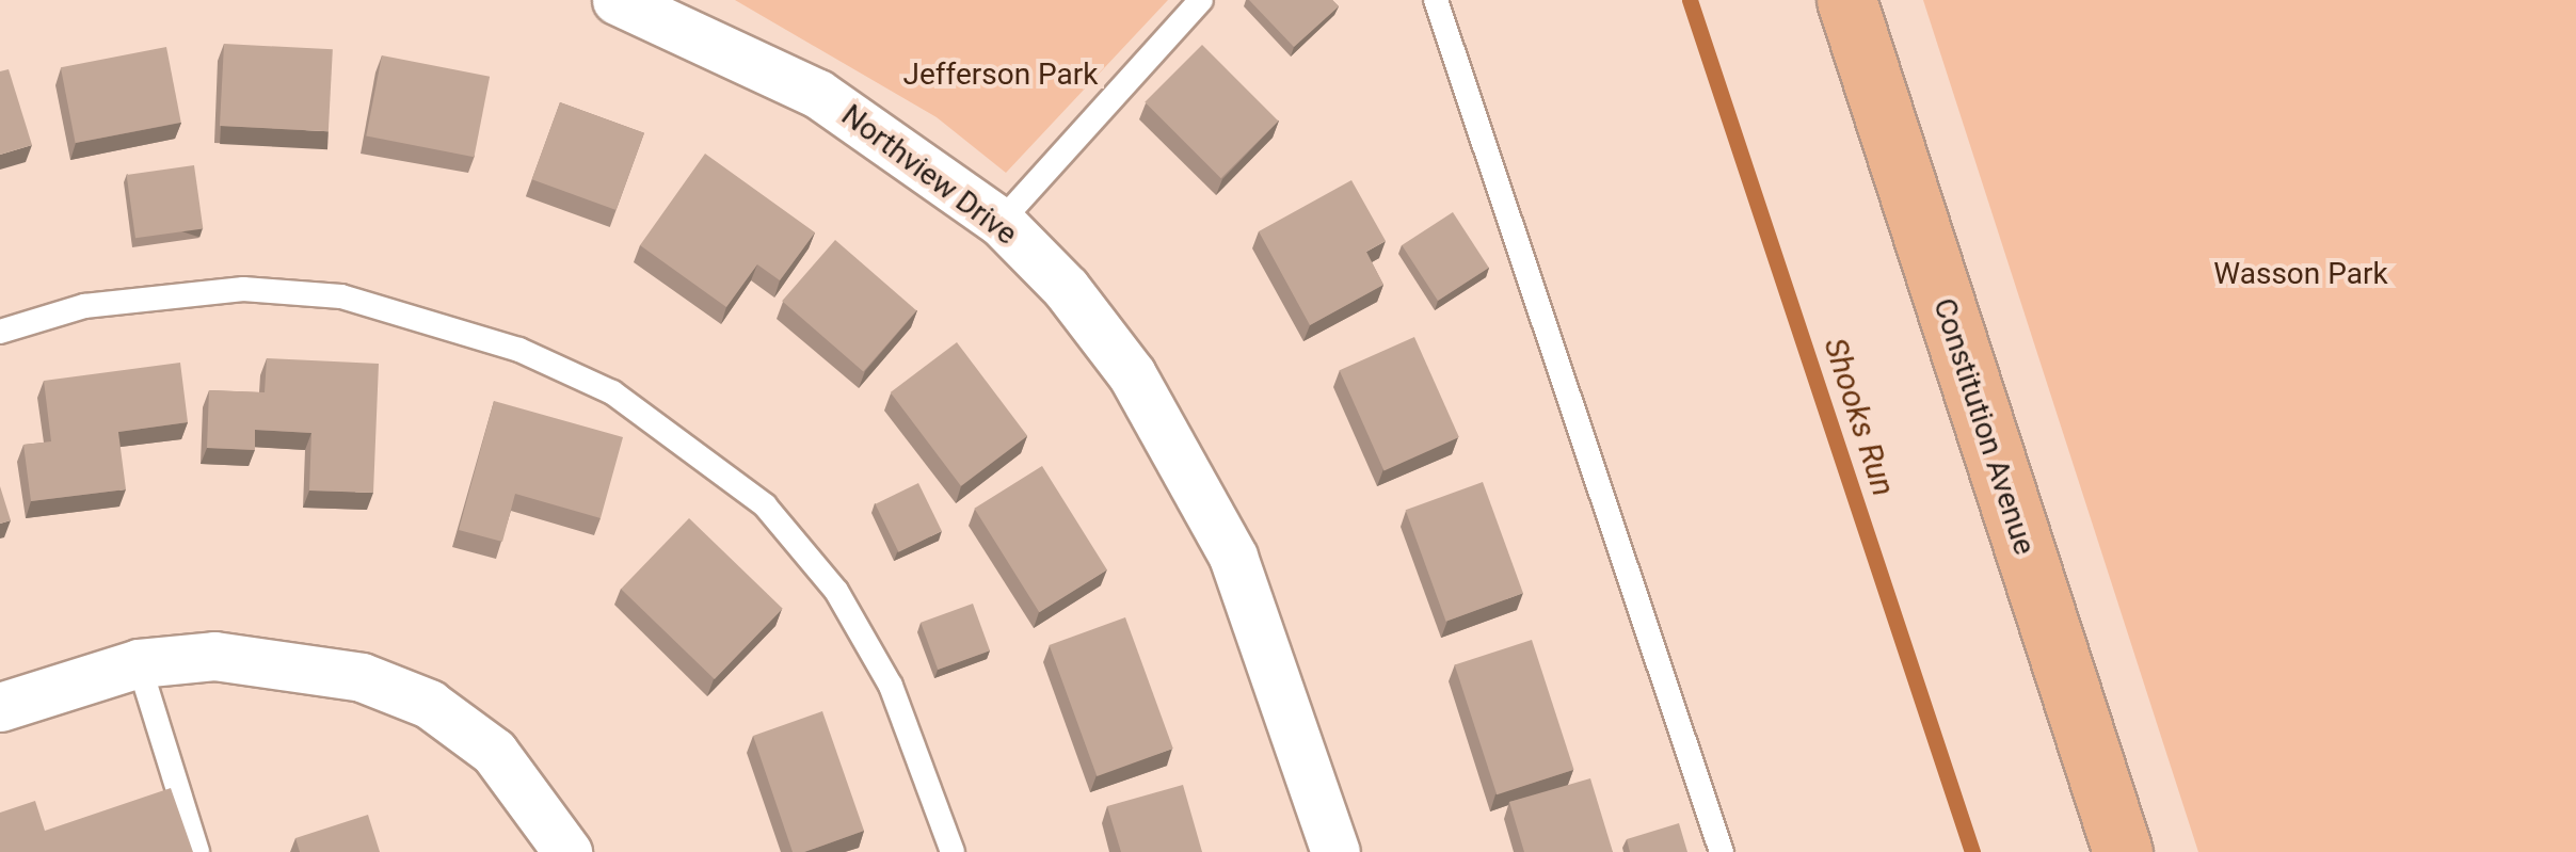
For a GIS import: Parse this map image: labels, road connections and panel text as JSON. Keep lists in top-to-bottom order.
{
  "streets": {
    "main road": ["Constitution Avenue"],
    "street": ["Northview Drive"]
  },
  "water": ["Shooks Run"],
  "parks": ["Jefferson Park", "Wasson Park"]
}
